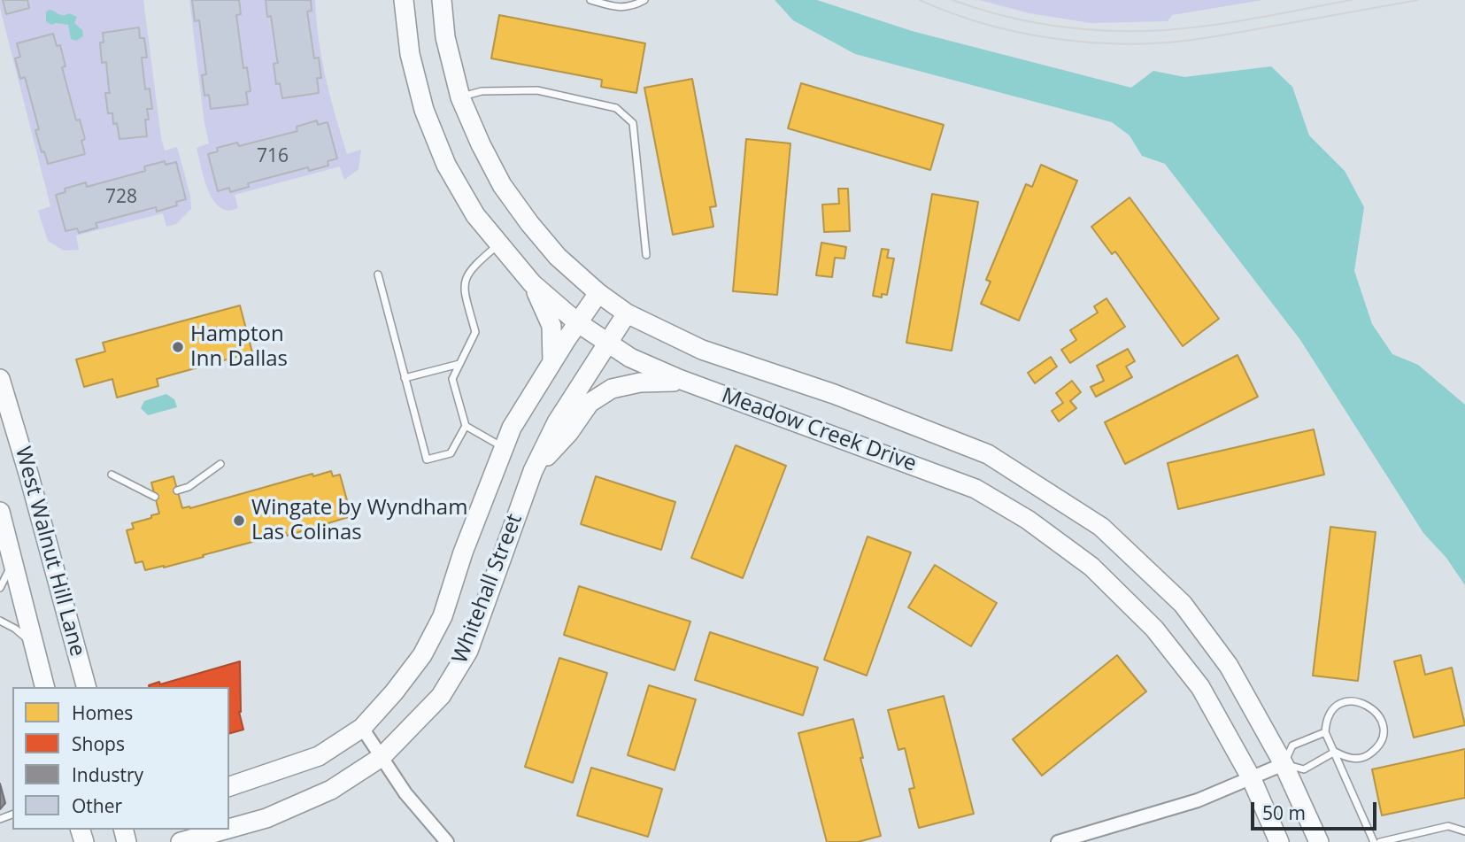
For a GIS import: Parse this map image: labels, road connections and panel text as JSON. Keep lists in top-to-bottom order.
{
  "streets": {
    "street": ["Meadow Creek Drive", "West Walnut Hill Lane", "Whitehall Street"]
  },
  "crossings": [
    ["Meadow Creek Drive", "Whitehall Street"]
  ],
  "places": ["Hampton Inn Dallas", "Wingate by Wyndham Las Colinas"],
  "house_numbers": ["716", "728"],
  "legend": [
    "Homes",
    "Shops",
    "Industry",
    "Other"
  ],
  "scale_bar": "50 m"
}
